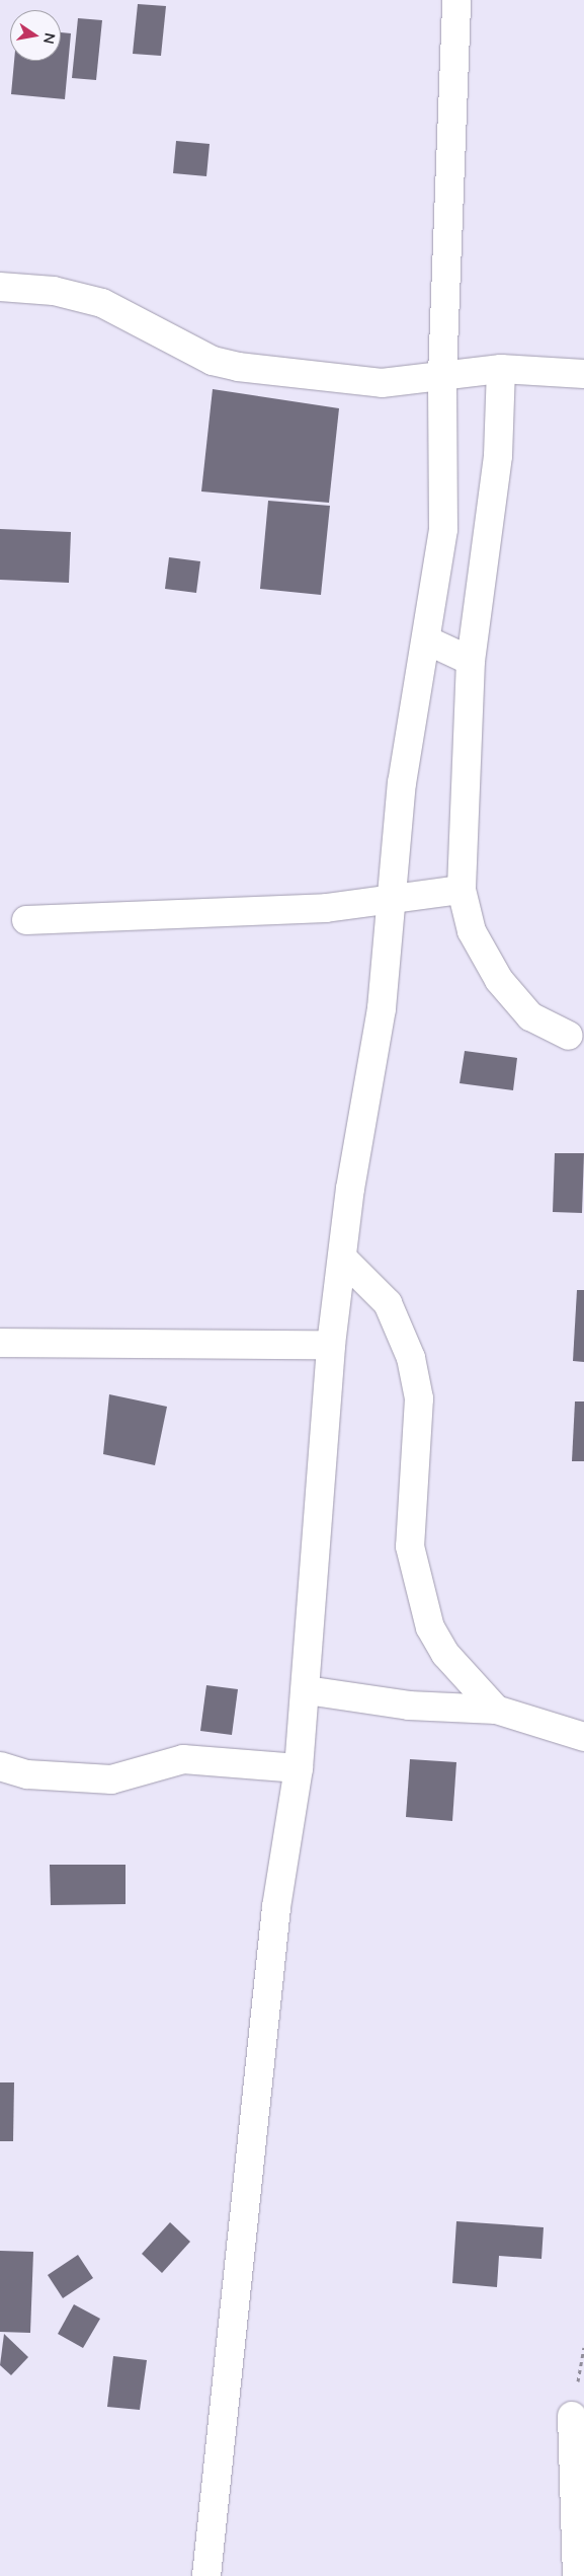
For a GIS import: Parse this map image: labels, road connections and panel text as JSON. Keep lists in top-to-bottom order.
{
  "north": "right"
}
